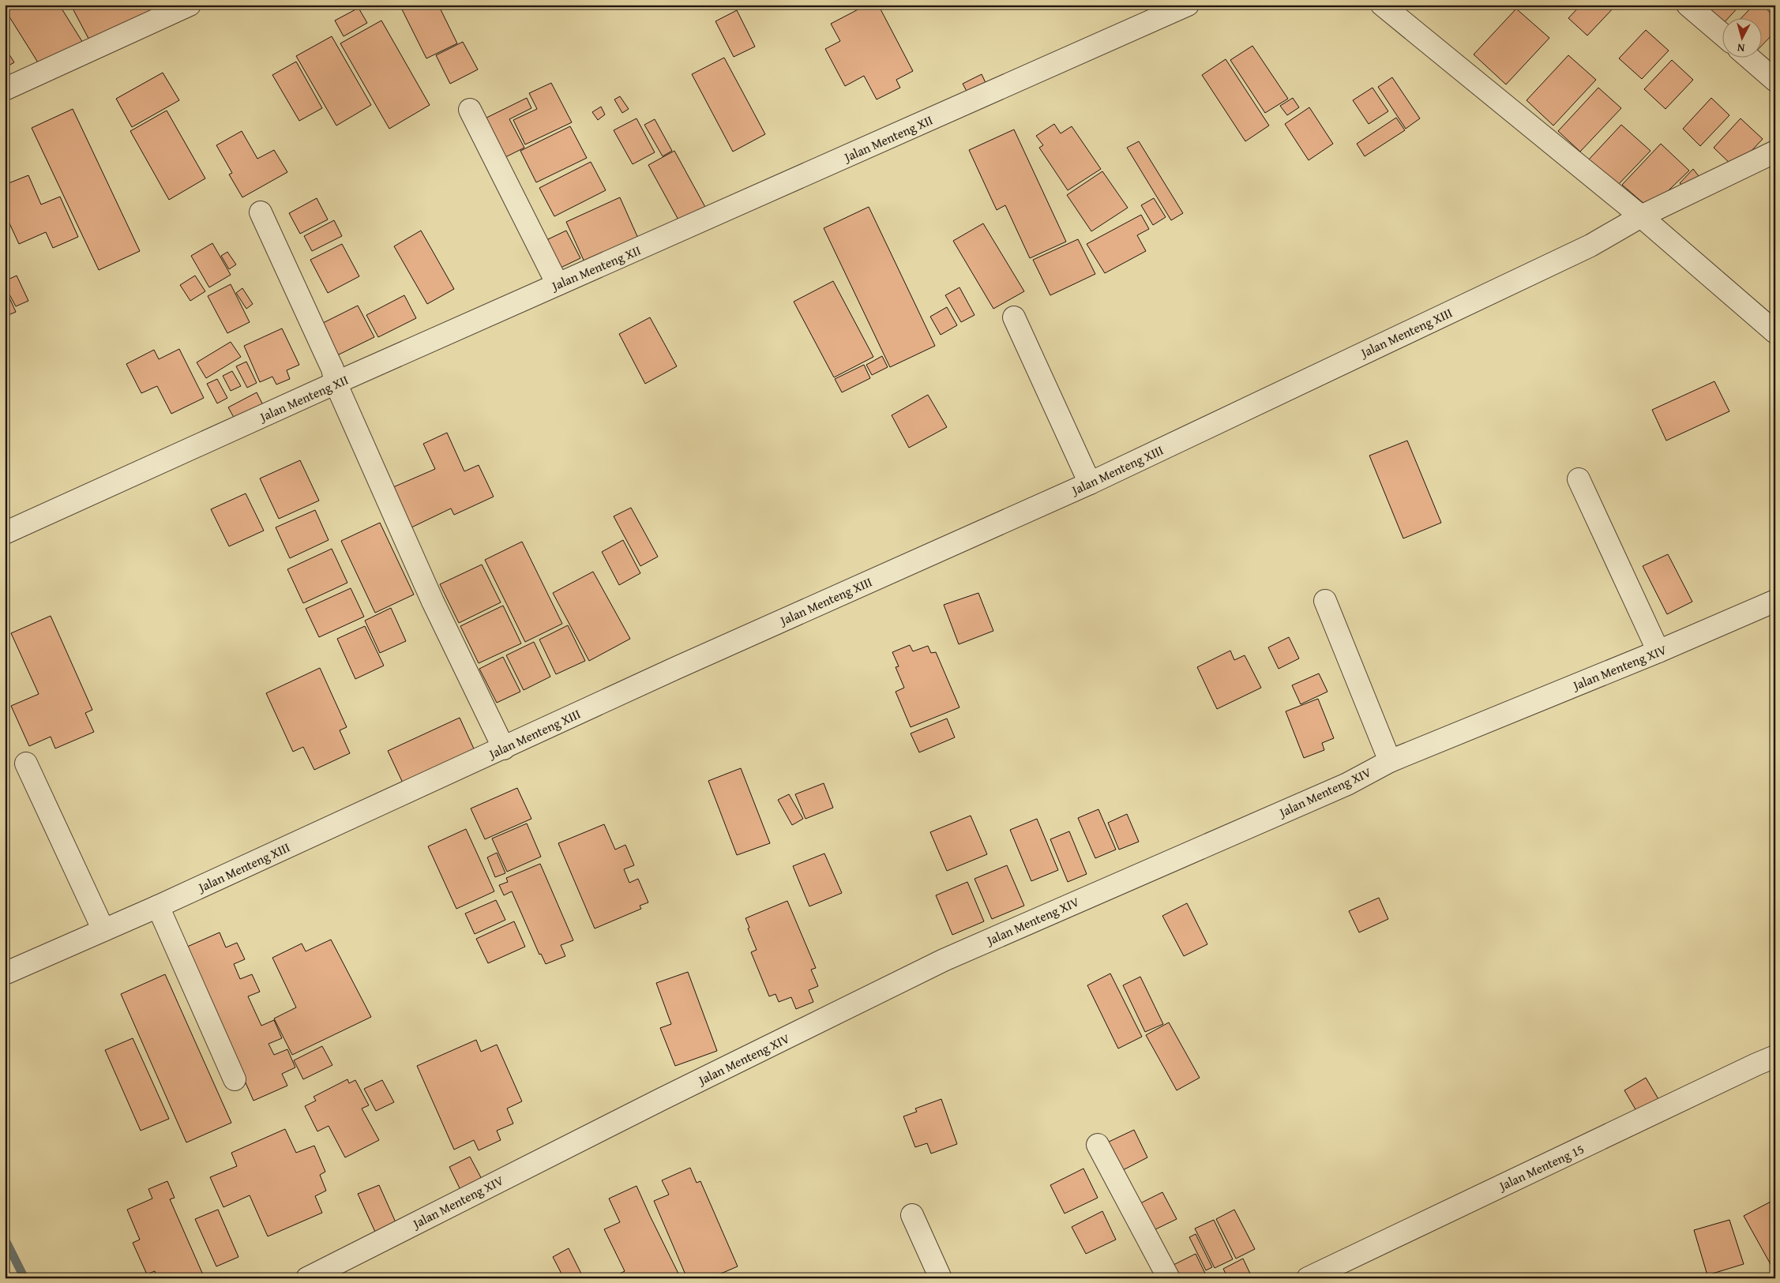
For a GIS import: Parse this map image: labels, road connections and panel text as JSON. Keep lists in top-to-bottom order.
{
  "streets": {
    "street": [
      "Jalan Menteng XII",
      "Jalan Menteng XIII",
      "Jalan Menteng XIV",
      "Jalan Menteng 15"
    ]
  },
  "north": "bottom"
}
